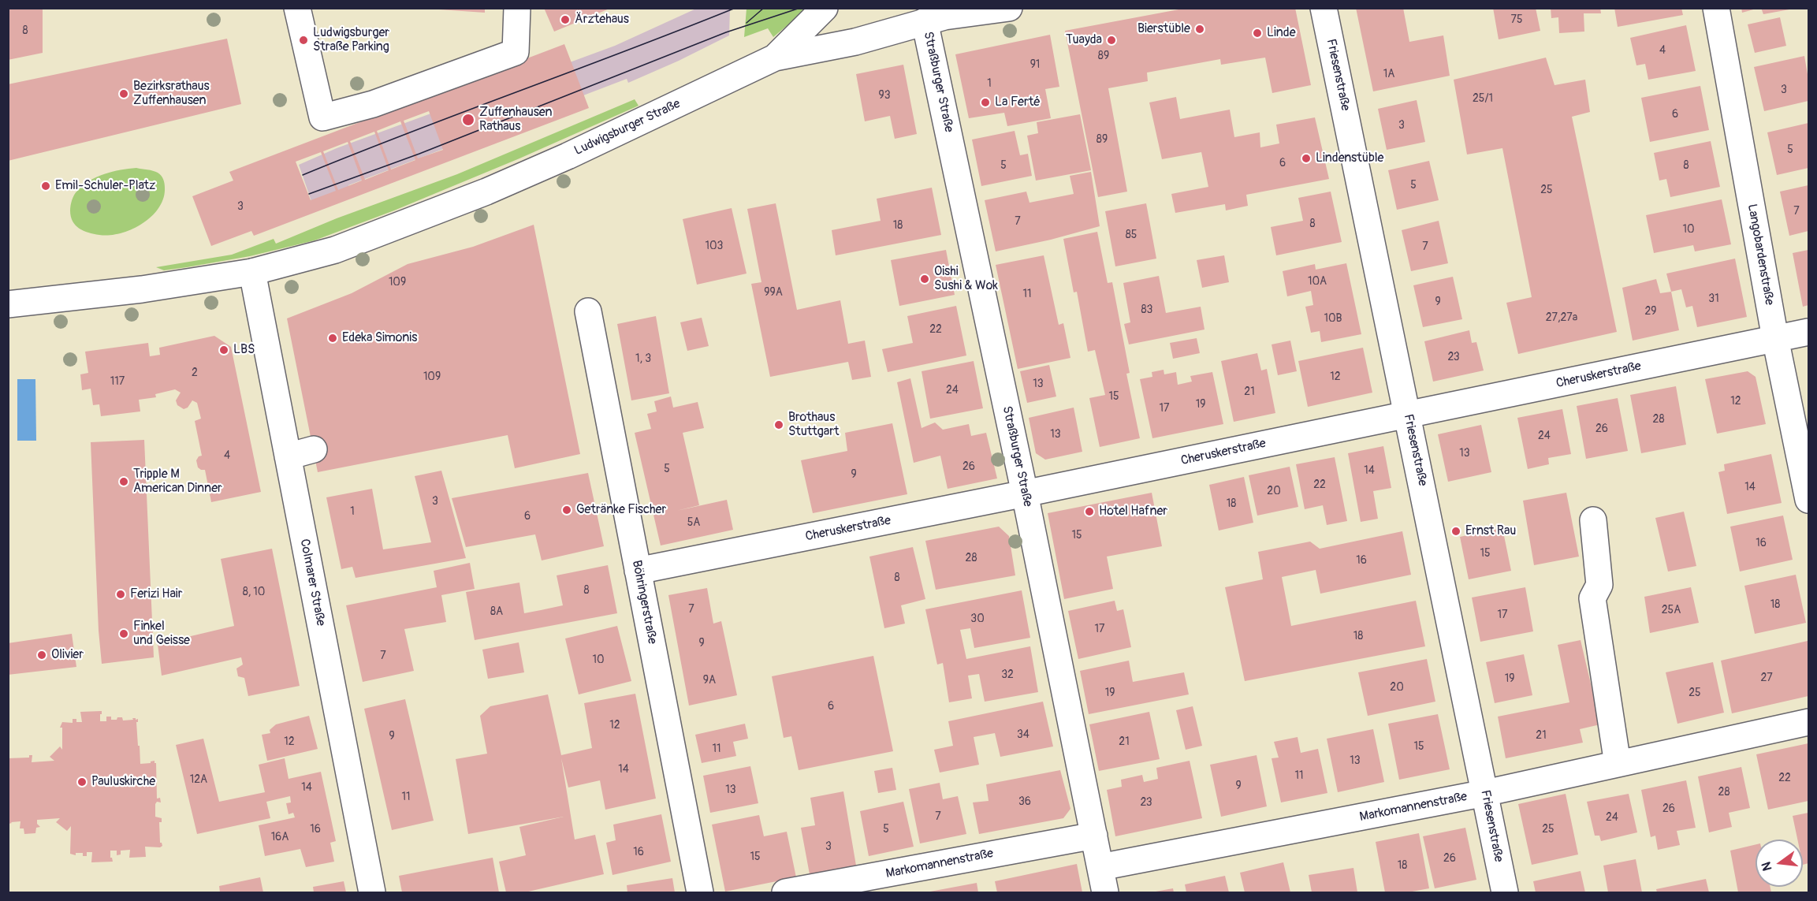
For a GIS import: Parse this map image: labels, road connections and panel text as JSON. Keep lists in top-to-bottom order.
{
  "streets": {
    "street": [
      "Friesenstraße",
      "Straßburger Straße",
      "Ludwigsburger Straße",
      "Langobardenstraße",
      "Cheruskerstraße",
      "Colmarer Straße",
      "Böhringerstraße",
      "Markomannenstraße"
    ]
  },
  "crossings": [
    ["Friesenstraße", "Cheruskerstraße"],
    ["Friesenstraße", "Markomannenstraße"],
    ["Straßburger Straße", "Ludwigsburger Straße"],
    ["Straßburger Straße", "Cheruskerstraße"],
    ["Straßburger Straße", "Markomannenstraße"],
    ["Ludwigsburger Straße", "Colmarer Straße"],
    ["Langobardenstraße", "Cheruskerstraße"],
    ["Cheruskerstraße", "Böhringerstraße"]
  ],
  "places": [
    "Ärztehaus",
    "Bierstüble",
    "Linde",
    "Ludwigsburger Straße Parking",
    "Tuayda",
    "Bezirksrathaus Zuffenhausen",
    "La Ferté",
    "Zuffenhausen Rathaus",
    "Lindenstüble",
    "Emil-Schuler-Platz",
    "Oishi Sushi & Wok",
    "Edeka Simonis",
    "LBS",
    "Brothaus Stuttgart",
    "Tripple M American Dinner",
    "Getränke Fischer",
    "Hotel Hafner",
    "Ernst Rau",
    "Ferizi Hair",
    "Finkel und Geisse",
    "Olivier",
    "Pauluskirche"
  ],
  "house_numbers": [
    "75",
    "8",
    "4",
    "89",
    "91",
    "1A",
    "1",
    "3",
    "93",
    "25/1",
    "6",
    "3",
    "89",
    "5",
    "6",
    "5",
    "8",
    "5",
    "25",
    "3",
    "7",
    "7",
    "8",
    "18",
    "10",
    "85",
    "103",
    "7",
    "10A",
    "109",
    "99A",
    "11",
    "31",
    "9",
    "83",
    "29",
    "27,27a",
    "10B",
    "22",
    "23",
    "1, 3",
    "2",
    "109",
    "12",
    "117",
    "13",
    "24",
    "21",
    "15",
    "12",
    "19",
    "17",
    "28",
    "26",
    "13",
    "24",
    "13",
    "4",
    "26",
    "5",
    "14",
    "9",
    "22",
    "14",
    "20",
    "3",
    "18",
    "1",
    "6",
    "5A",
    "15",
    "16",
    "15",
    "28",
    "16",
    "8",
    "8",
    "8, 10",
    "18",
    "7",
    "25A",
    "8A",
    "17",
    "30",
    "17",
    "18",
    "9",
    "7",
    "10",
    "32",
    "27",
    "19",
    "9A",
    "20",
    "19",
    "25",
    "6",
    "12",
    "34",
    "21",
    "9",
    "12",
    "21",
    "15",
    "11",
    "13",
    "14",
    "11",
    "22",
    "12A",
    "9",
    "14",
    "13",
    "28",
    "11",
    "36",
    "23",
    "26",
    "7",
    "24",
    "16",
    "5",
    "25",
    "16A",
    "3",
    "16",
    "15",
    "26",
    "18"
  ],
  "north": "left"
}
